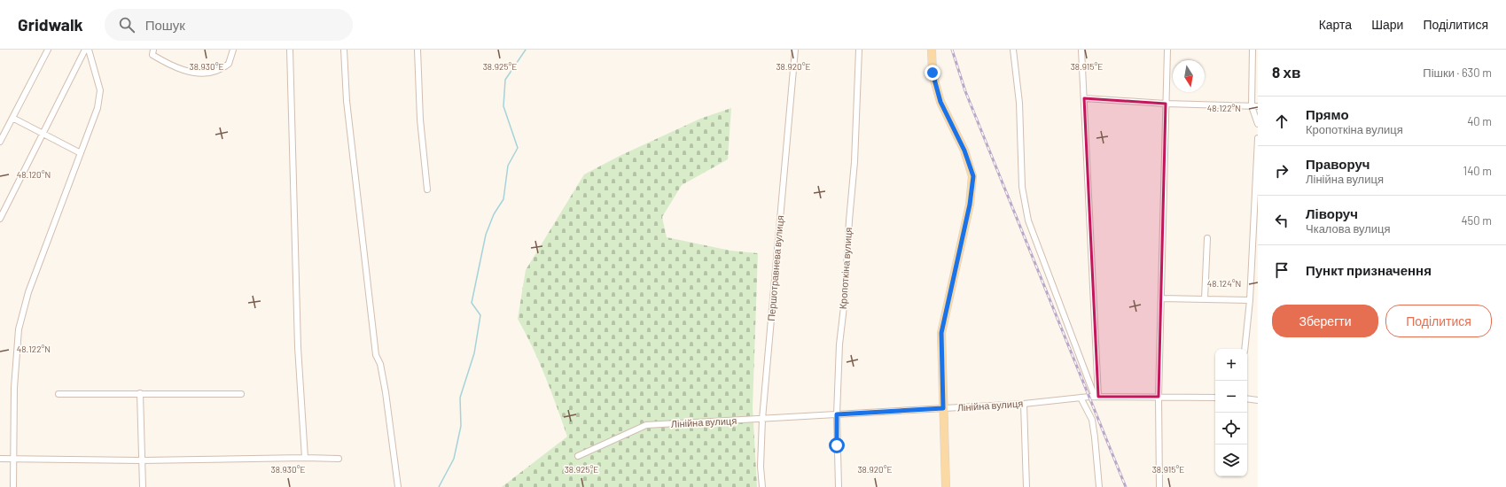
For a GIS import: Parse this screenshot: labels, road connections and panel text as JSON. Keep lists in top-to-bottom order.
{
  "streets": {
    "street": ["Першотравнева вулиця", "Кропоткіна вулиця", "Лінійна вулиця"]
  },
  "crossings": [
    ["Першотравнева вулиця", "Лінійна вулиця"],
    ["Кропоткіна вулиця", "Лінійна вулиця"]
  ],
  "north": "bottom",
  "page": {
    "header": "Gridwalk",
    "search": "Пошук",
    "nav": ["Карта", "Шари", "Поділитися"],
    "heading": ["8 хв", "Пішки · 630 m"],
    "list": [
      ["Прямо", "Кропоткіна вулиця", "40 m"],
      ["Праворуч", "Лінійна вулиця", "140 m"],
      ["Ліворуч", "Чкалова вулиця", "450 m"],
      "Пункт призначення"
    ],
    "buttons": ["Зберегти", "Поділитися"],
    "map_buttons": ["+", "−"]
  },
  "coordinates": [
    "38.930°E",
    "38.925°E",
    "38.920°E",
    "38.915°E",
    "48.122°N",
    "48.120°N",
    "48.124°N"
  ]
}
